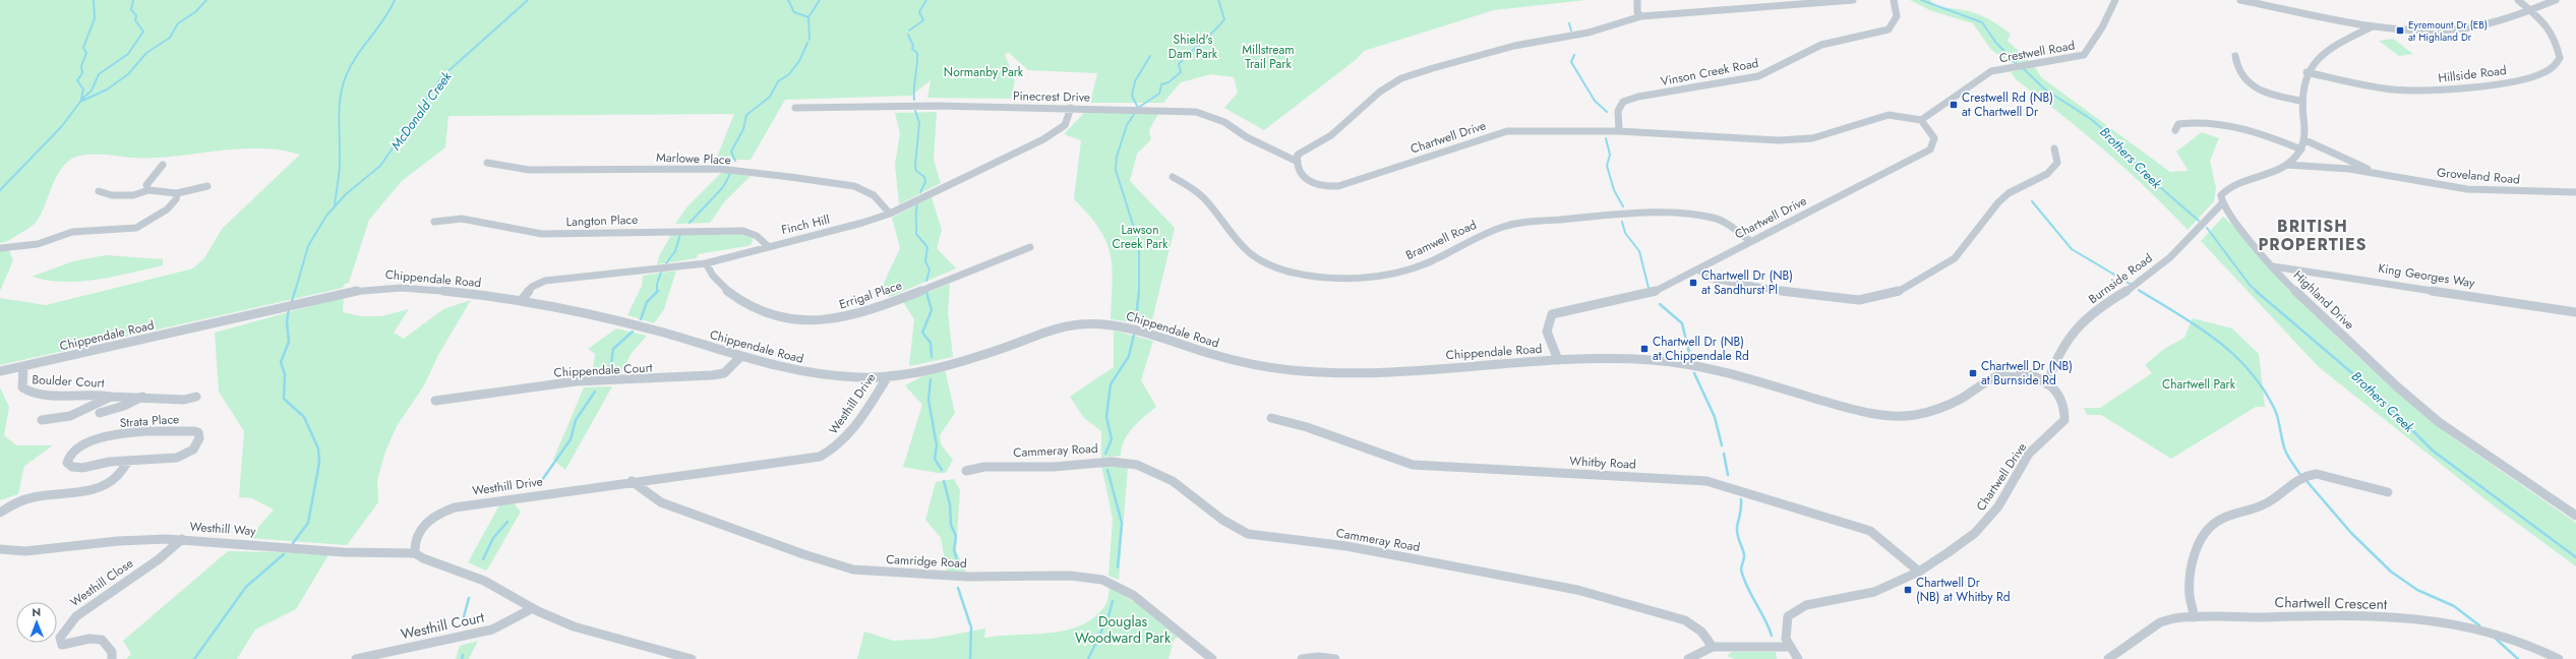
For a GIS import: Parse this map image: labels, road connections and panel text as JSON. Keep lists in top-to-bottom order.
{
  "streets": {
    "street": [
      "Crestwell Road",
      "Vinson Creek Road",
      "Hillside Road",
      "Pinecrest Drive",
      "Chartwell Drive",
      "Marlowe Place",
      "Groveland Road",
      "Langton Place",
      "Finch Hill",
      "Bramwell Road",
      "King Georges Way",
      "Chippendale Road",
      "Burnside Road",
      "Errigal Place",
      "Highland Drive",
      "Chippendale Court",
      "Boulder Court",
      "Westhill Drive",
      "Strata Place",
      "Cammeray Road",
      "Whitby Road",
      "Westhill Way",
      "Camridge Road",
      "Westhill Close",
      "Chartwell Crescent",
      "Westhill Court"
    ]
  },
  "crossings": [
    ["Crestwell Road", "Chartwell Drive"],
    ["Vinson Creek Road", "Chartwell Drive"],
    ["Pinecrest Drive", "Chartwell Drive"],
    ["Pinecrest Drive", "Finch Hill"],
    ["Chartwell Drive", "Bramwell Road"],
    ["Chartwell Drive", "Chippendale Road"],
    ["Chartwell Drive", "Burnside Road"],
    ["Chartwell Drive", "Whitby Road"],
    ["Marlowe Place", "Finch Hill"],
    ["Langton Place", "Finch Hill"],
    ["Finch Hill", "Chippendale Road"],
    ["Finch Hill", "Errigal Place"],
    ["King Georges Way", "Highland Drive"],
    ["Chippendale Road", "Chippendale Court"],
    ["Chippendale Road", "Boulder Court"],
    ["Chippendale Road", "Westhill Drive"],
    ["Burnside Road", "Highland Drive"],
    ["Westhill Drive", "Westhill Way"],
    ["Westhill Drive", "Camridge Road"],
    ["Westhill Way", "Westhill Close"]
  ],
  "districts": ["BRITISH PROPERTIES"],
  "water": ["McDonald Creek", "Brothers Creek"],
  "parks": [
    "Shield's Dam Park",
    "Millstream Trail Park",
    "Normanby Park",
    "Lawson Creek Park",
    "Chartwell Park",
    "Douglas Woodward Park"
  ],
  "places": {
    "transit": [
      "Eyremount Dr (EB) at Highland Dr",
      "Crestwell Rd (NB) at Chartwell Dr",
      "Chartwell Dr (NB) at Sandhurst Pl",
      "Chartwell Dr (NB) at Chippendale Rd",
      "Chartwell Dr (NB) at Burnside Rd",
      "Chartwell Dr (NB) at Whitby Rd"
    ]
  },
  "north": "top"
}
